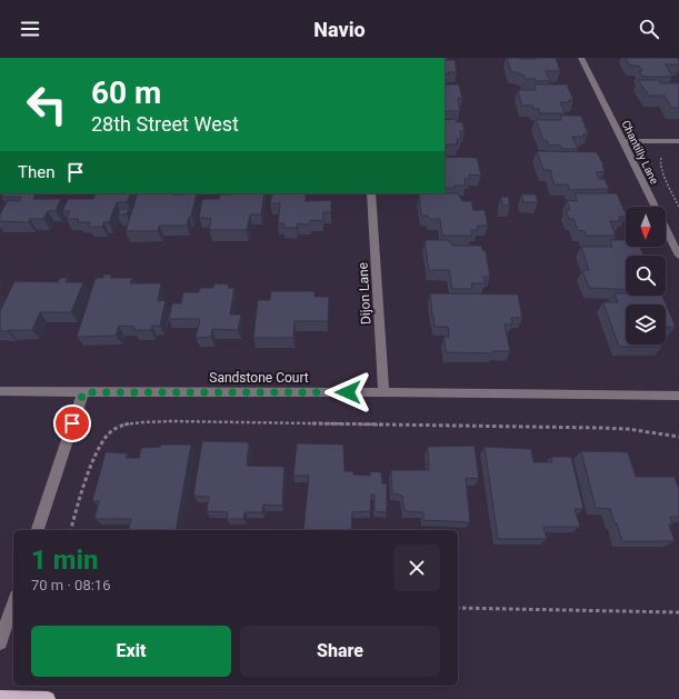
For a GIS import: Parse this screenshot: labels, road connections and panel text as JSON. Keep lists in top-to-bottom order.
{
  "streets": {
    "street": ["Chantilly Lane", "Dijon Lane", "Sandstone Court"]
  },
  "crossings": [
    ["Dijon Lane", "Sandstone Court"]
  ],
  "north": "bottom",
  "page": {
    "header": "Navio",
    "turn": ["60 m", "28th Street West"],
    "then": "Then",
    "heading": ["1 min", "70 m · 08:16"],
    "buttons": ["Exit", "Share"]
  }
}
